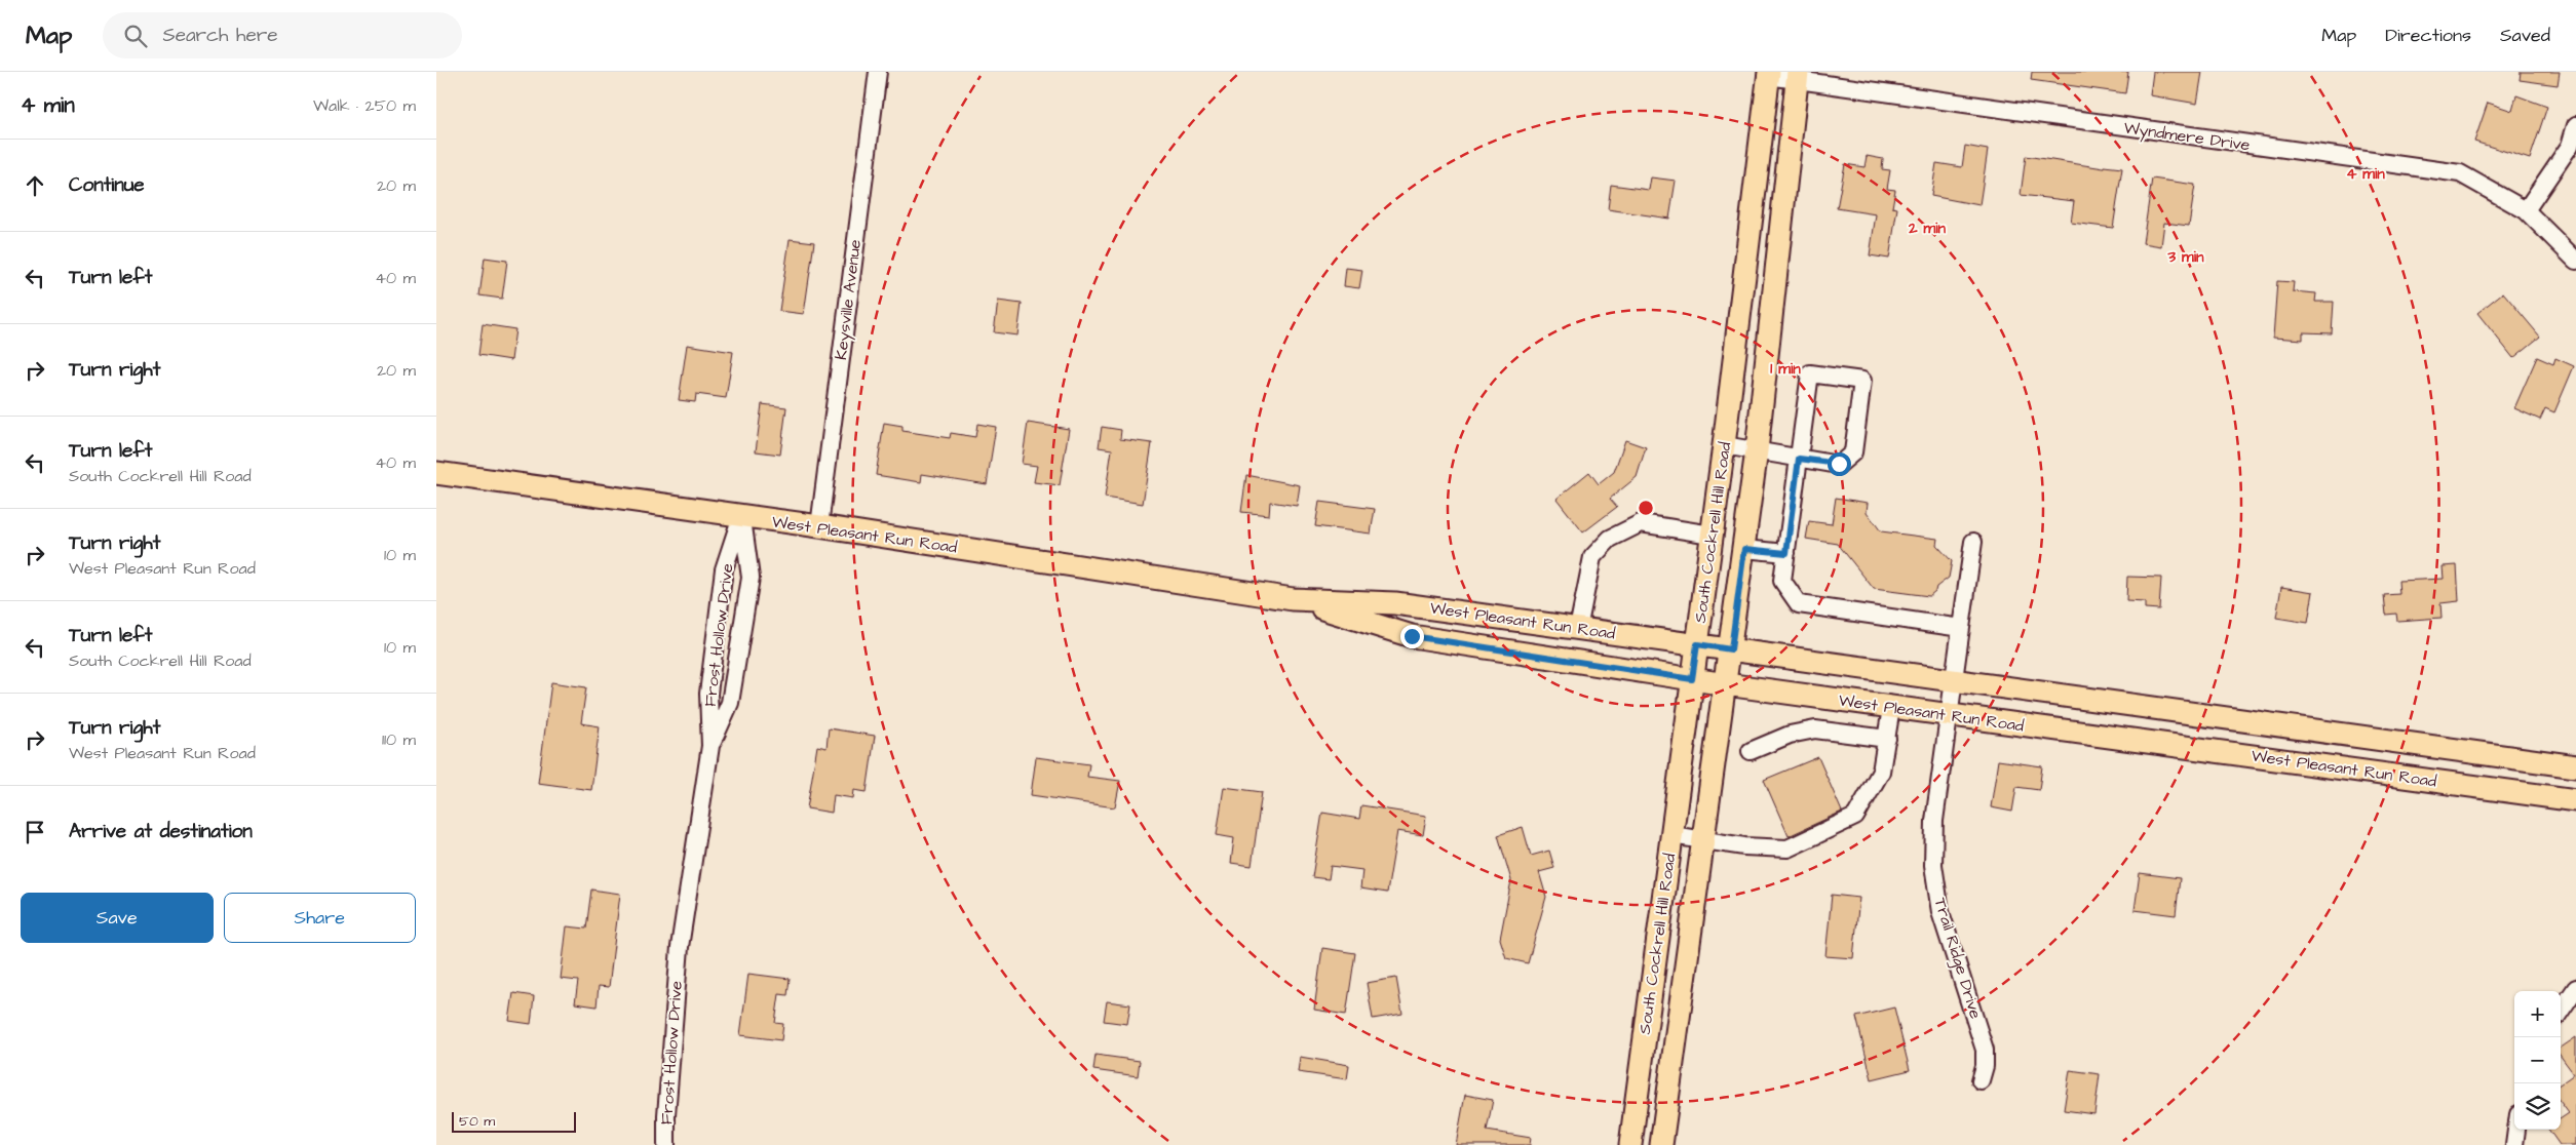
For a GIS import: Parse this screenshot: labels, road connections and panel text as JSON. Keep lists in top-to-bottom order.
{
  "streets": {
    "main road": ["South Cockrell Hill Road", "West Pleasant Run Road"],
    "street": [
      "Wyndmere Drive",
      "Keysville Avenue",
      "Frost Hollow Drive",
      "Trail Ridge Drive"
    ]
  },
  "crossings": [
    ["Wyndmere Drive", "South Cockrell Hill Road"],
    ["Keysville Avenue", "West Pleasant Run Road"],
    ["South Cockrell Hill Road", "West Pleasant Run Road"],
    ["West Pleasant Run Road", "Frost Hollow Drive"],
    ["West Pleasant Run Road", "Trail Ridge Drive"]
  ],
  "scale_bar": "50 m",
  "page": {
    "header": "Map",
    "search": "Search here",
    "nav": ["Map", "Directions", "Saved"],
    "heading": ["4 min", "Walk · 250 m"],
    "list": [
      ["Continue", "20 m"],
      ["Turn left", "40 m"],
      ["Turn right", "20 m"],
      ["Turn left", "South Cockrell Hill Road", "40 m"],
      ["Turn right", "West Pleasant Run Road", "10 m"],
      ["Turn left", "South Cockrell Hill Road", "10 m"],
      ["Turn right", "West Pleasant Run Road", "110 m"],
      "Arrive at destination"
    ],
    "buttons": ["Save", "Share"],
    "map_buttons": ["+", "−"],
    "scale": "50 m"
  },
  "rings": [
    "4 min",
    "2 min",
    "3 min",
    "1 min"
  ]
}
